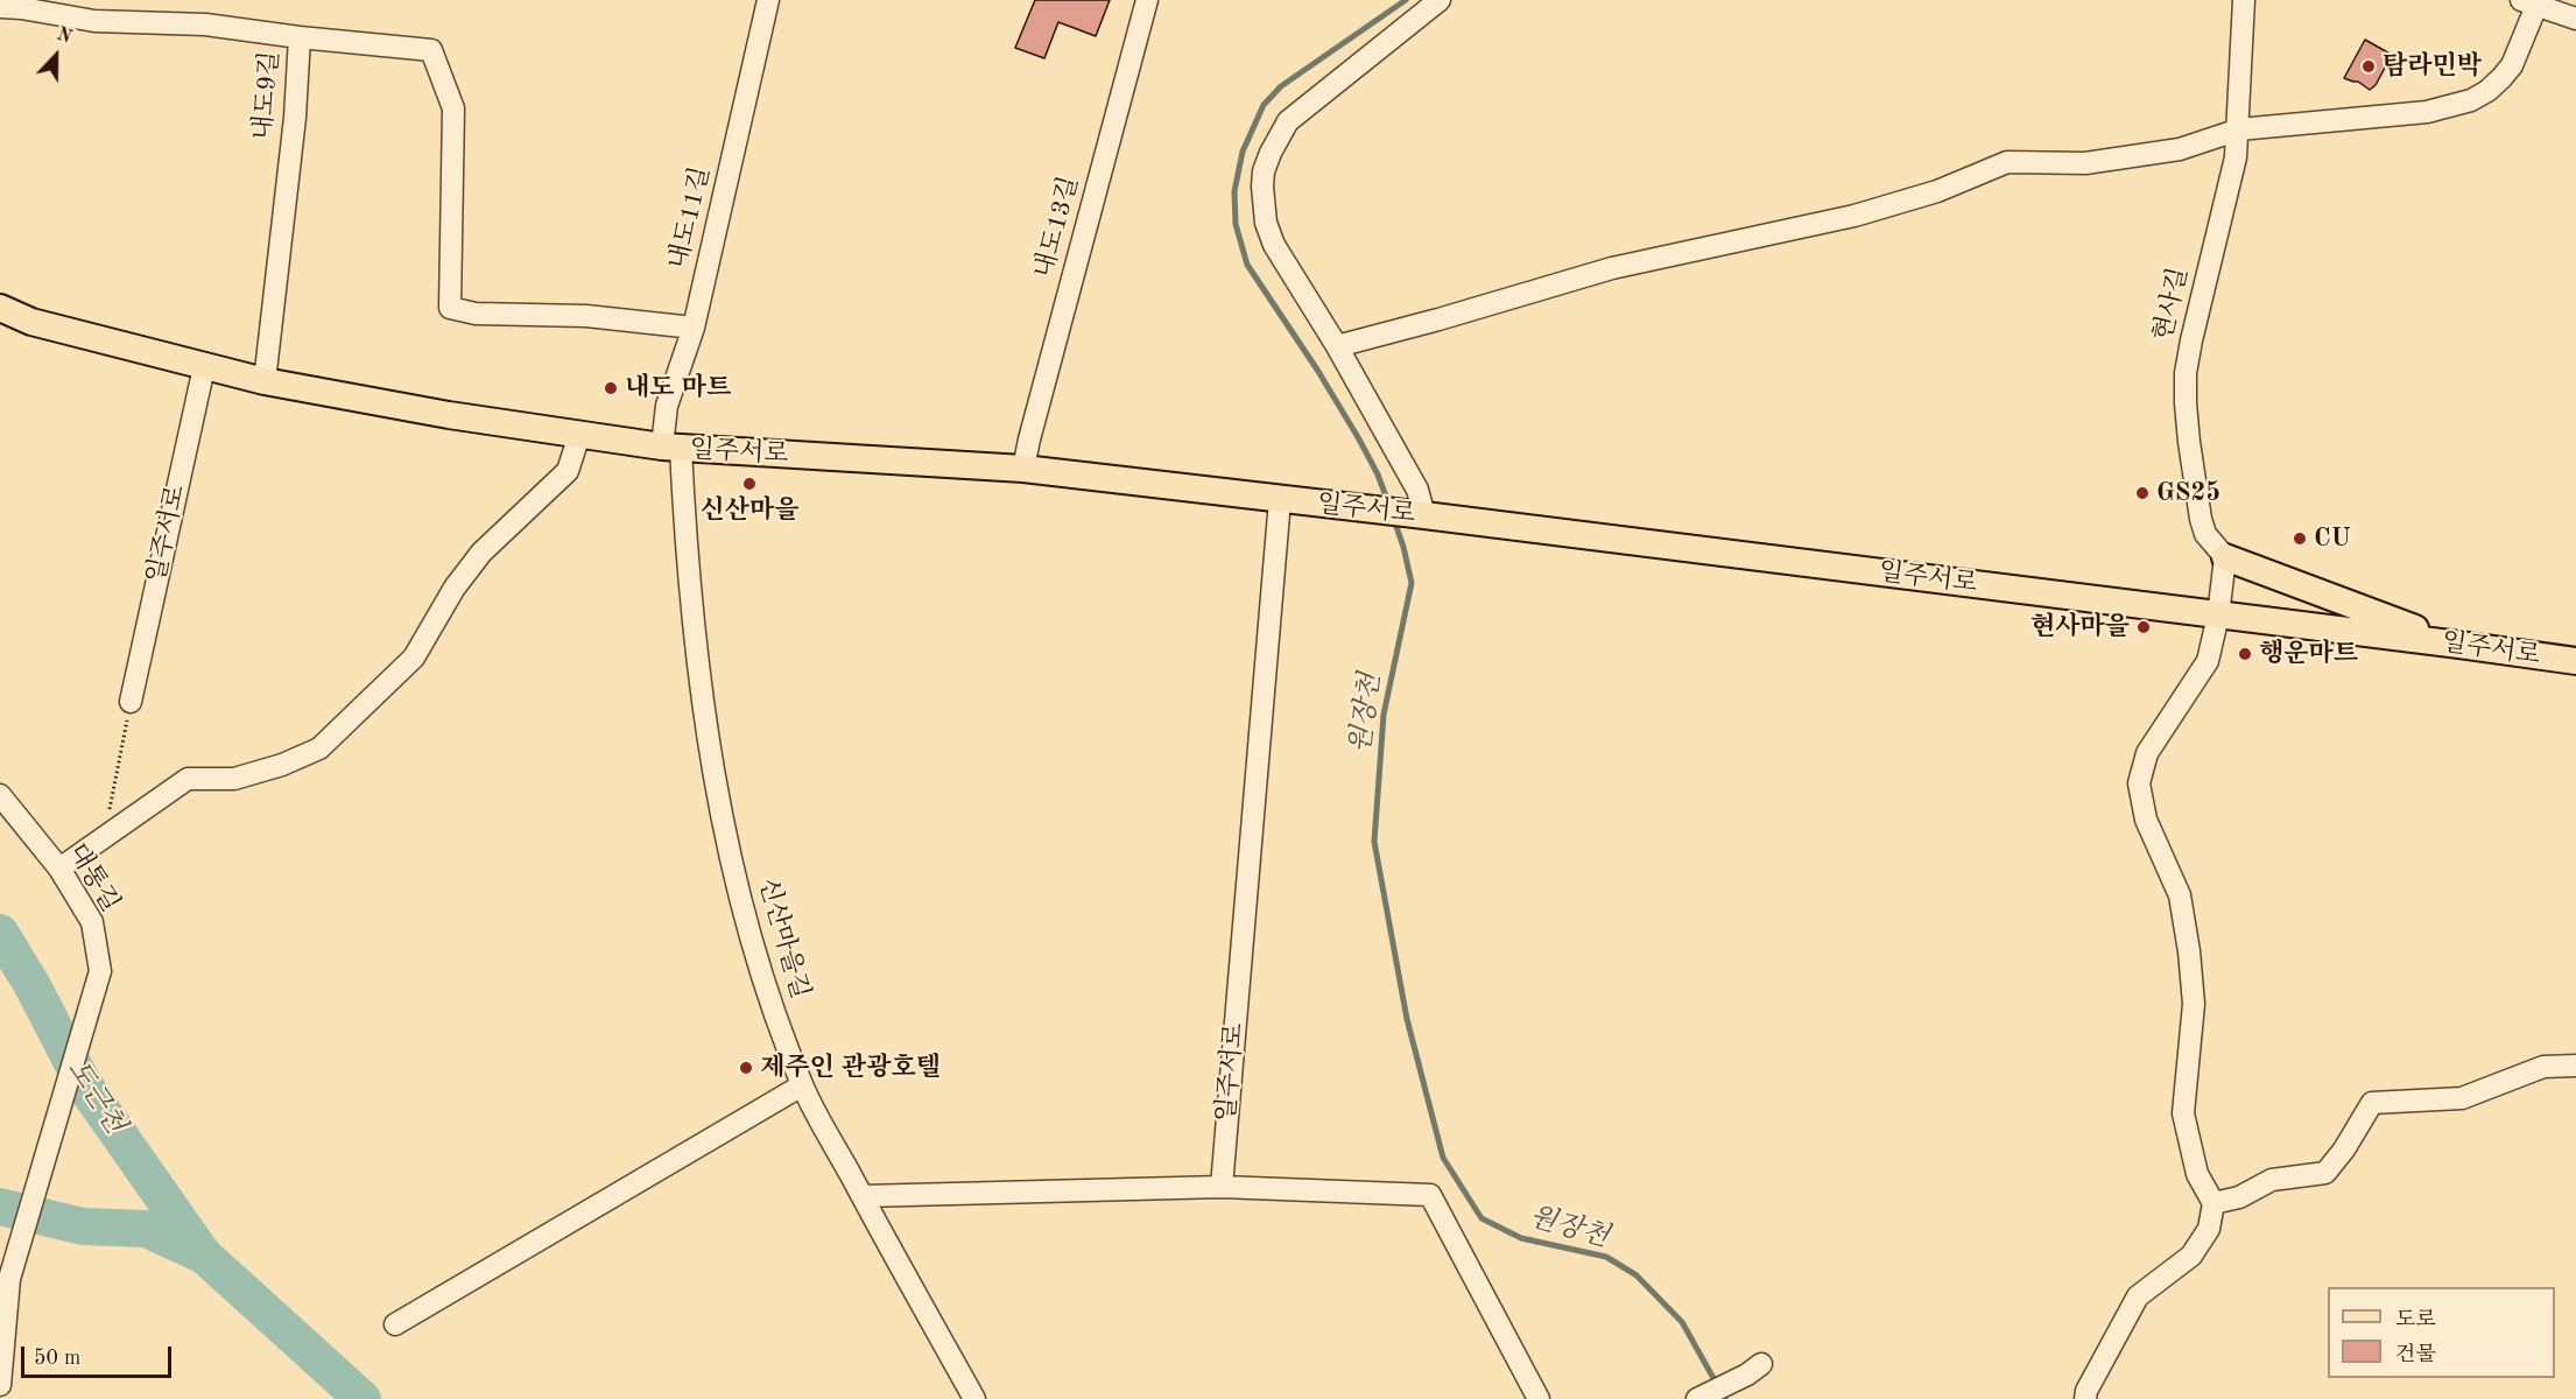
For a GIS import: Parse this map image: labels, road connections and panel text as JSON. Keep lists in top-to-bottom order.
{
  "streets": {
    "main road": ["일주서로"],
    "street": [
      "내도9길",
      "내도11길",
      "내도13길",
      "현사길",
      "대통길",
      "신산마을길"
    ]
  },
  "crossings": [
    ["내도9길", "내도11길"],
    ["내도9길", "일주서로"],
    ["내도11길", "일주서로"],
    ["내도11길", "신산마을길"],
    ["내도13길", "일주서로"],
    ["일주서로", "신산마을길"]
  ],
  "water": ["원장천", "도근천"],
  "places": [
    "탐라민박",
    "내도 마트",
    "신산마을",
    "GS25",
    "CU",
    "현사마을",
    "행운마트",
    "제주인 관광호텔"
  ],
  "legend": ["도로", "건물"],
  "scale_bar": "50 m",
  "north": "top"
}
